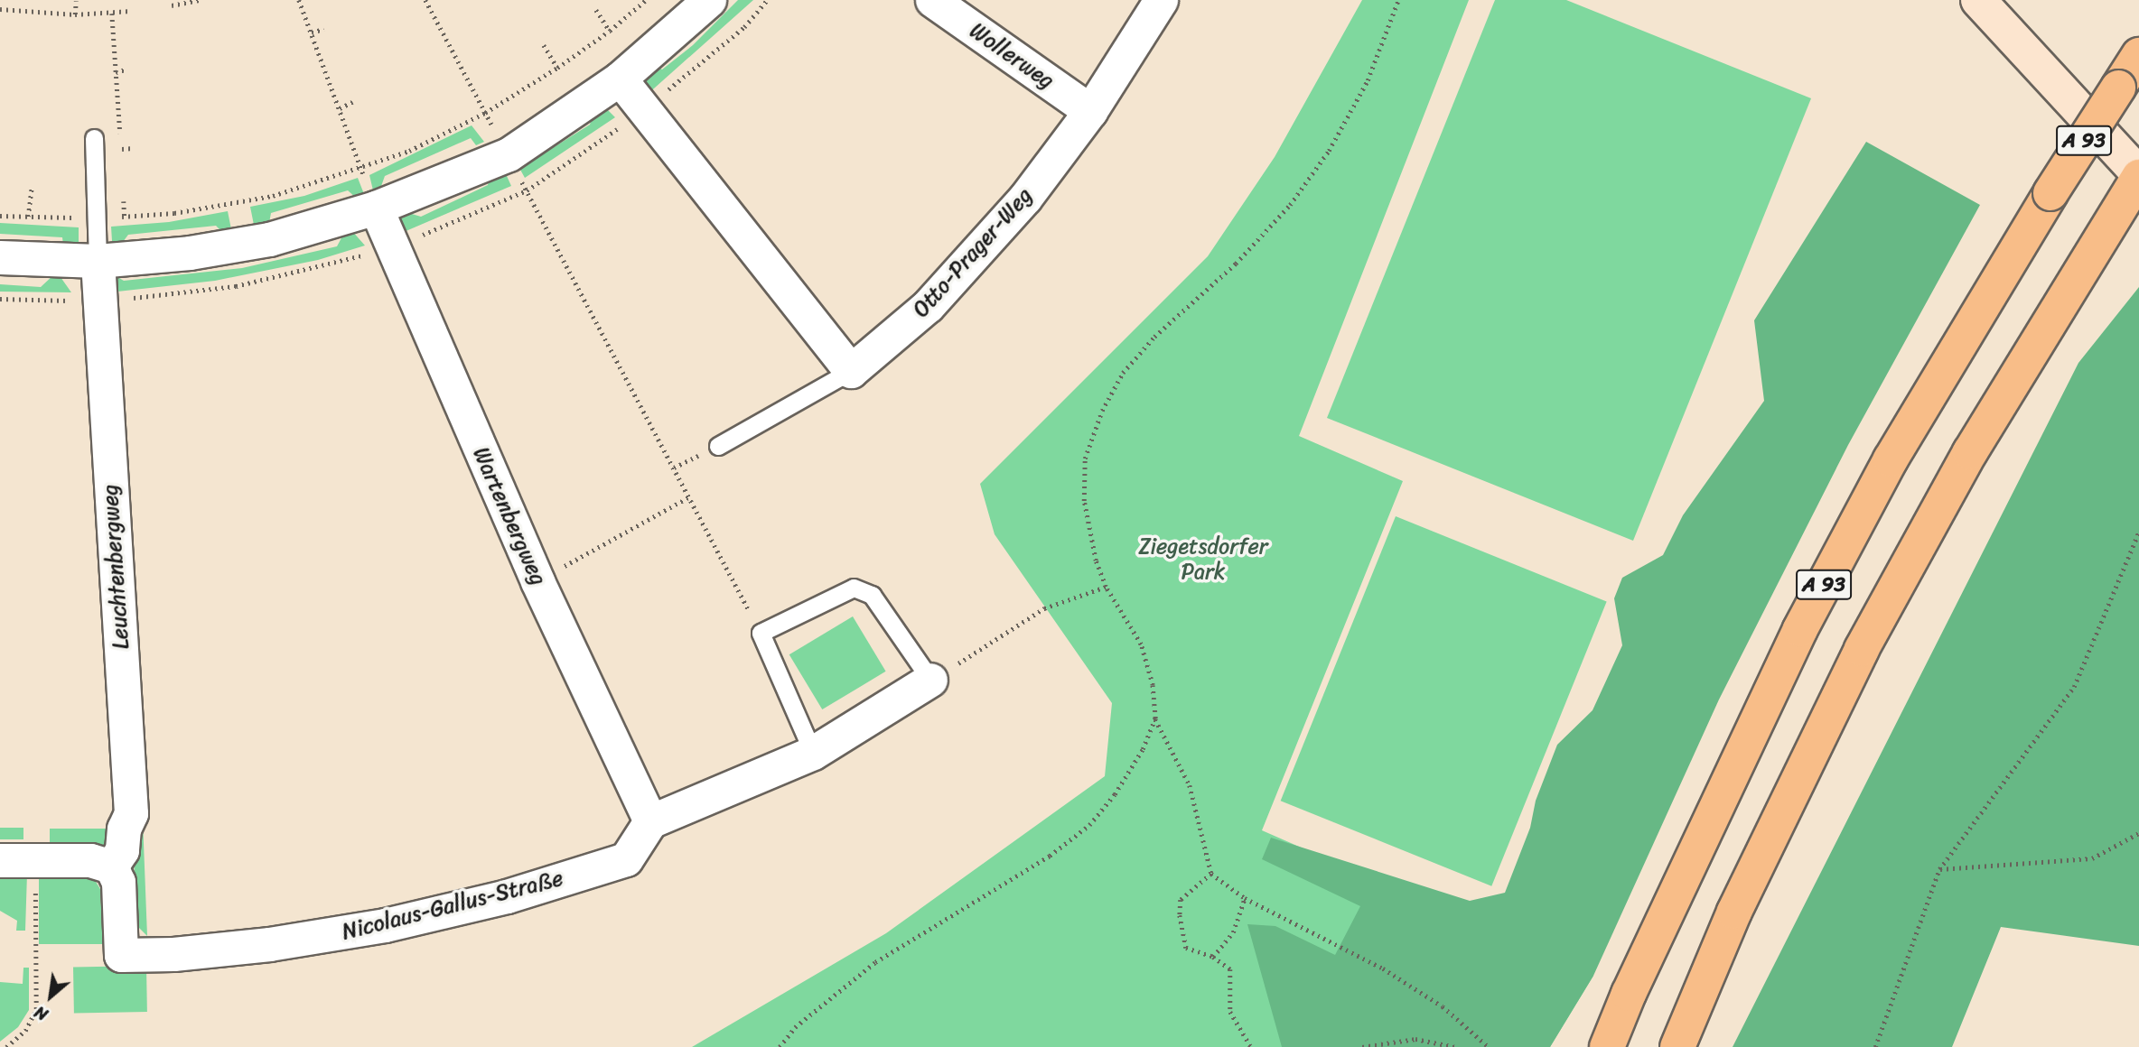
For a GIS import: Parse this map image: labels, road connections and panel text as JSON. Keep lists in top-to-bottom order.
{
  "streets": {
    "highway": ["A 93"],
    "street": [
      "Wollerweg",
      "Otto-Prager-Weg",
      "Wartenbergweg",
      "Leuchtenbergweg",
      "Nicolaus-Gallus-Straße"
    ]
  },
  "crossings": [
    ["Wollerweg", "Otto-Prager-Weg"],
    ["Wartenbergweg", "Nicolaus-Gallus-Straße"],
    ["Leuchtenbergweg", "Nicolaus-Gallus-Straße"]
  ],
  "parks": ["Ziegetsdorfer Park"],
  "north": "bottom left"
}
